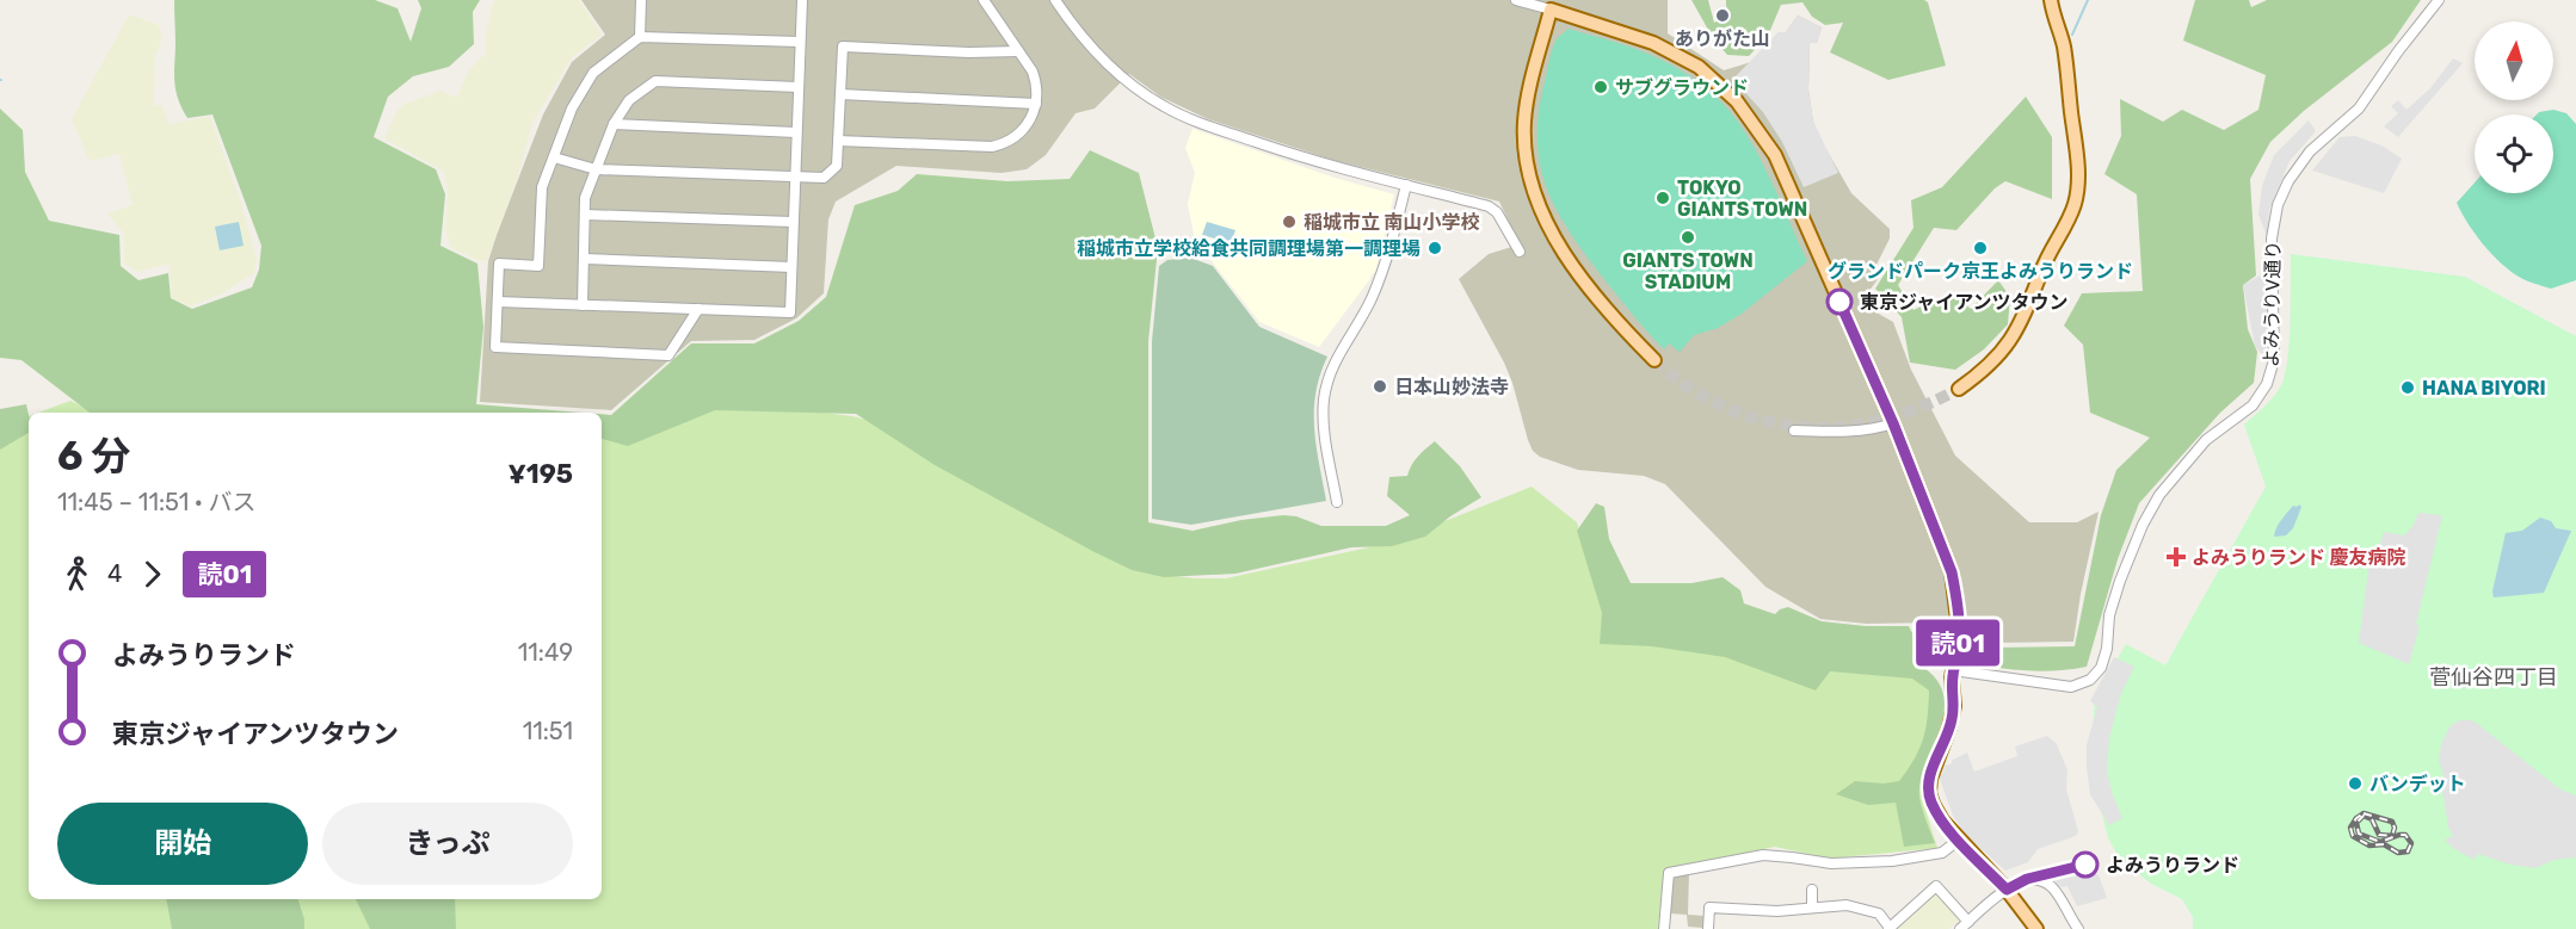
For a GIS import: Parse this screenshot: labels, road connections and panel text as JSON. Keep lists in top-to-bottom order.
{
  "streets": {
    "street": ["よみうりV通り"]
  },
  "districts": ["菅仙谷四丁目"],
  "places": {
    "other": [
      "ありがた山",
      "サブグラウンド",
      "TOKYO GIANTS TOWN",
      "稲城市立 南山小学校",
      "GIANTS TOWN STADIUM",
      "稲城市立学校給食共同調理場第一調理場",
      "グランドパーク京王よみうりランド",
      "東京ジャイアンツタウン",
      "日本山妙法寺",
      "HANA BIYORI",
      "バンデット",
      "よみうりランド"
    ],
    "health": ["よみうりランド 慶友病院"]
  },
  "lines": ["bus line 読01"],
  "north": "top",
  "page": {
    "on_map": "読01",
    "heading": ["6 分", "11:45 – 11:51 · バス", "¥195"],
    "legs": ["4", "読01"],
    "list": [
      {
        "name": "よみうりランド",
        "value": "11:49"
      },
      {
        "name": "東京ジャイアンツタウン",
        "value": "11:51"
      }
    ],
    "buttons": ["開始", "きっぷ"]
  }
}
